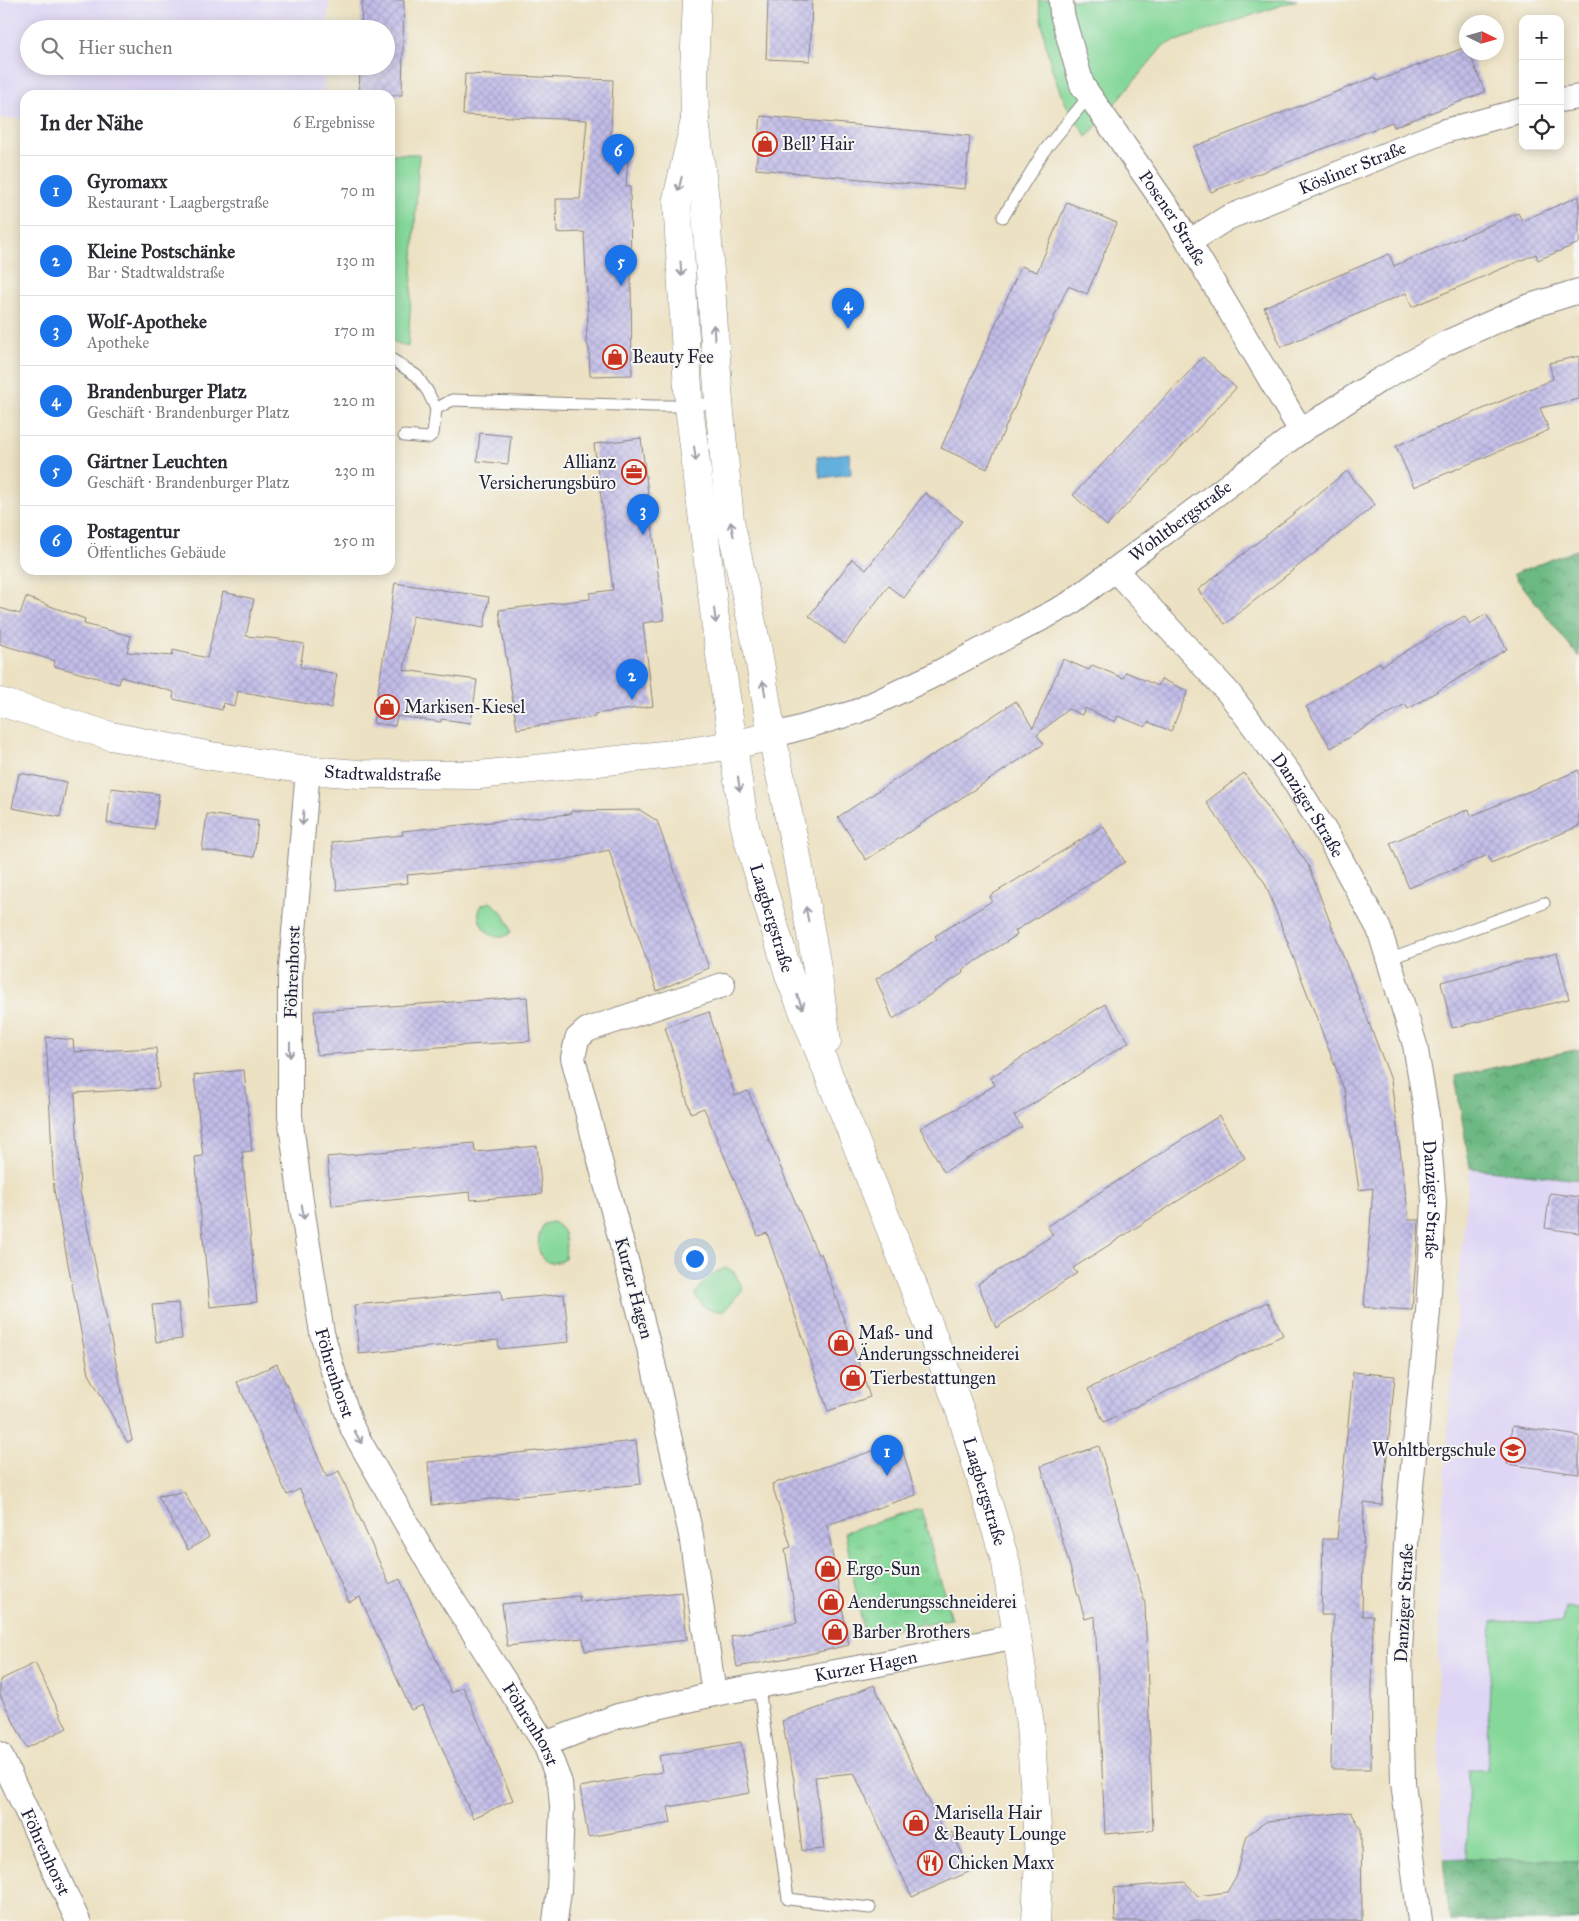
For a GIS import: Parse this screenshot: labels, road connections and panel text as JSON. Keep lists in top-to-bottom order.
{
  "streets": {
    "street": [
      "Kösliner Straße",
      "Posener Straße",
      "Wohltbergstraße",
      "Stadtwaldstraße",
      "Danziger Straße",
      "Laagbergstraße",
      "Föhrenhorst",
      "Kurzer Hagen"
    ]
  },
  "crossings": [
    ["Kösliner Straße", "Posener Straße"],
    ["Posener Straße", "Wohltbergstraße"],
    ["Wohltbergstraße", "Stadtwaldstraße"],
    ["Wohltbergstraße", "Danziger Straße"],
    ["Wohltbergstraße", "Laagbergstraße"],
    ["Stadtwaldstraße", "Laagbergstraße"],
    ["Stadtwaldstraße", "Föhrenhorst"],
    ["Laagbergstraße", "Kurzer Hagen"],
    ["Föhrenhorst", "Kurzer Hagen"]
  ],
  "one_way": ["Föhrenhorst"],
  "places": {
    "shop": [
      "Bell' Hair",
      "Beauty Fee",
      "Markisen-Kiesel",
      "Maß- und Änderungsschneiderei",
      "Tierbestattungen",
      "Ergo-Sun",
      "Aenderungsschneiderei",
      "Barber Brothers",
      "Marisella Hair & Beauty Lounge"
    ],
    "office": ["Allianz Versicherungsbüro"],
    "school or university": ["Wohltbergschule"],
    "restaurant": ["Chicken Maxx"]
  },
  "north": "right",
  "page": {
    "map_buttons": ["+", "−"],
    "search": "Hier suchen",
    "heading": ["In der Nähe", "6 Ergebnisse"],
    "pins": [
      "6",
      "5",
      "4",
      "3",
      "2",
      "1"
    ],
    "list": [
      {
        "mark": "1",
        "name": "Gyromaxx",
        "note": "Restaurant · Laagbergstraße",
        "value": "70 m"
      },
      {
        "mark": "2",
        "name": "Kleine Postschänke",
        "note": "Bar · Stadtwaldstraße",
        "value": "130 m"
      },
      {
        "mark": "3",
        "name": "Wolf-Apotheke",
        "note": "Apotheke",
        "value": "170 m"
      },
      {
        "mark": "4",
        "name": "Brandenburger Platz",
        "note": "Geschäft · Brandenburger Platz",
        "value": "220 m"
      },
      {
        "mark": "5",
        "name": "Gärtner Leuchten",
        "note": "Geschäft · Brandenburger Platz",
        "value": "230 m"
      },
      {
        "mark": "6",
        "name": "Postagentur",
        "note": "Öffentliches Gebäude",
        "value": "250 m"
      }
    ]
  }
}
